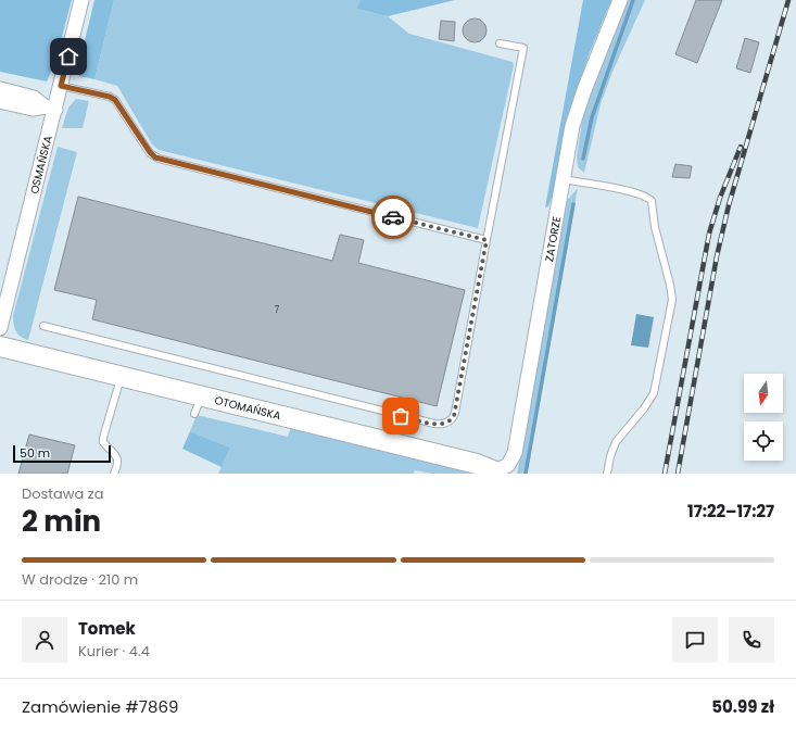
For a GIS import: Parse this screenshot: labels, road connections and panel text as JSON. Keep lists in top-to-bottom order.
{
  "streets": {
    "street": ["OSMAŃSKA", "ZATORZE", "OTOMAŃSKA"]
  },
  "crossings": [
    ["ZATORZE", "OTOMAŃSKA"]
  ],
  "house_numbers": ["7"],
  "scale_bar": "50 m",
  "north": "bottom",
  "page": {
    "scale": "50 m",
    "heading": ["2 min", "Dostawa za", "17:22–17:27"],
    "panel": [
      "Tomek",
      "Kurier · 4.4",
      "Zamówienie #7869",
      "50.99 zł"
    ],
    "bar": "W drodze · 210 m"
  }
}
